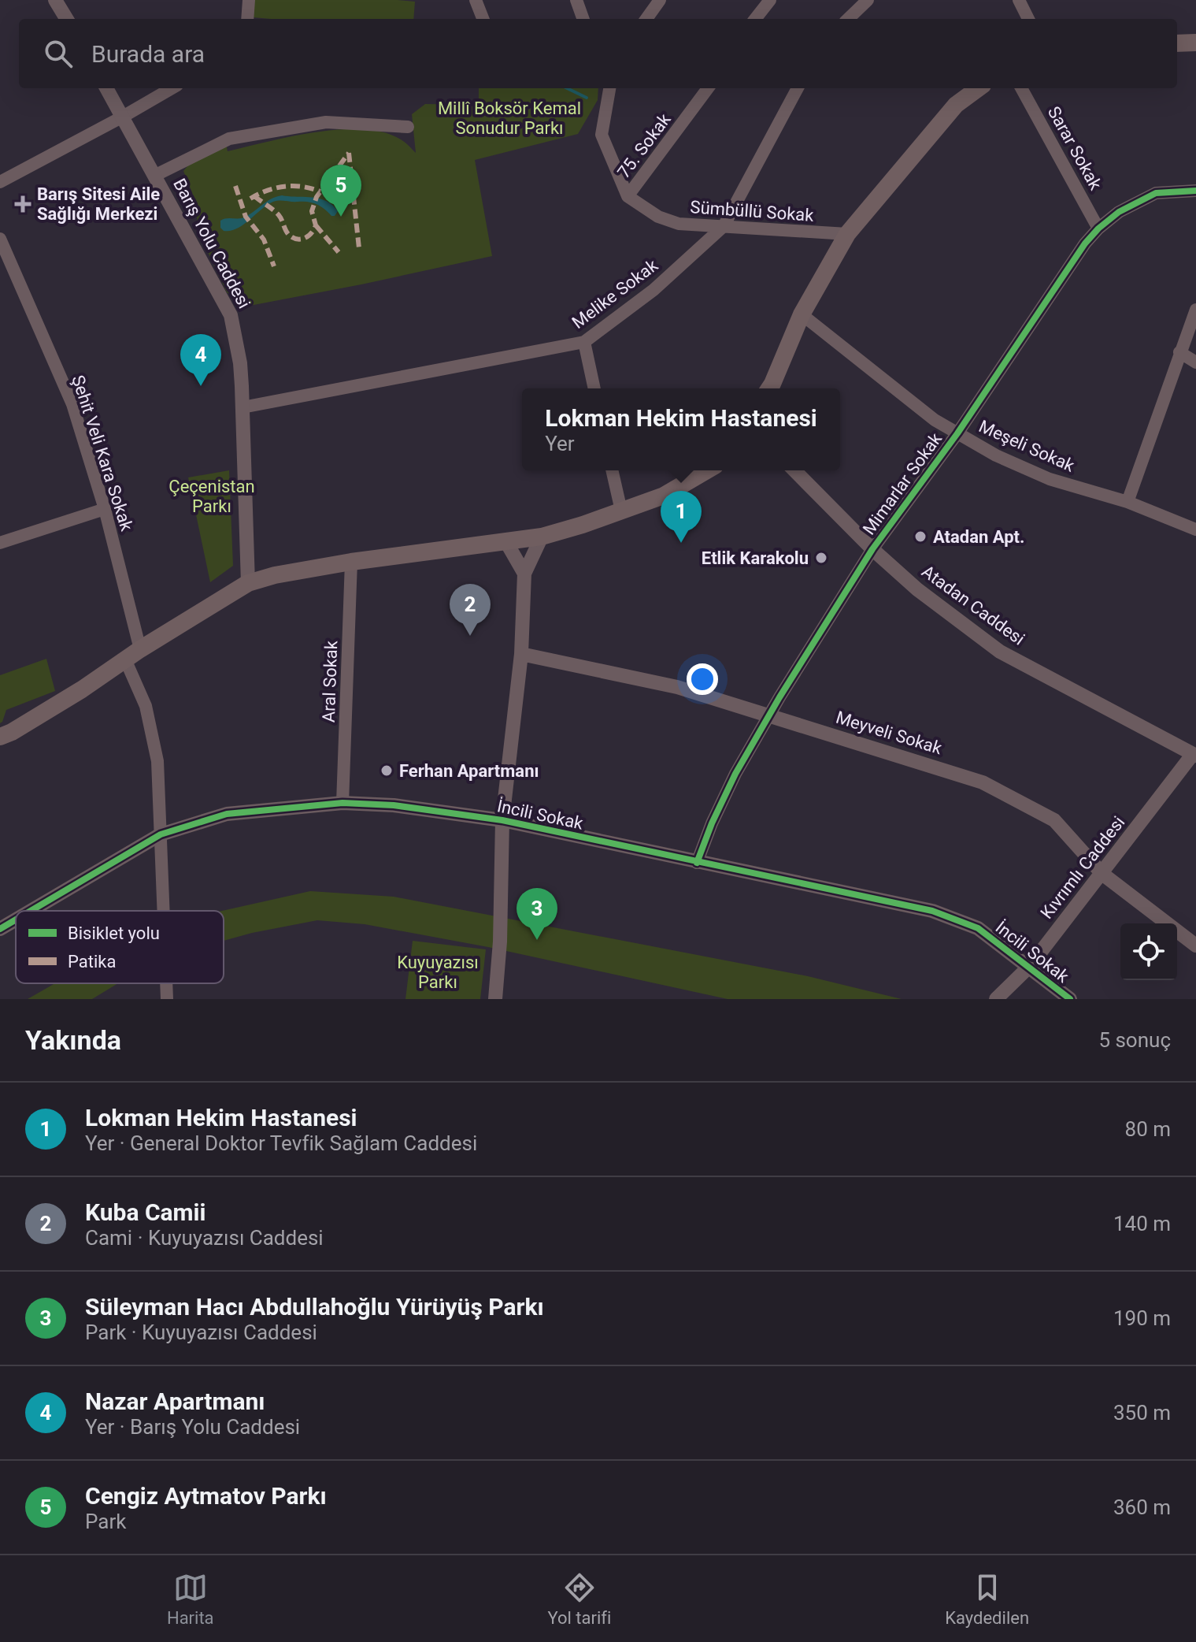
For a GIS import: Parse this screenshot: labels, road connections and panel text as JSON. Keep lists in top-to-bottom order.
{
  "streets": {
    "street": [
      "75. Sokak",
      "Sarar Sokak",
      "Sümbüllü Sokak",
      "Barış Yolu Caddesi",
      "Melike Sokak",
      "Meşeli Sokak",
      "Şehit Veli Kara Sokak",
      "Mimarlar Sokak",
      "Atadan Caddesi",
      "Aral Sokak",
      "Meyveli Sokak",
      "İncili Sokak",
      "Kıvrımlı Caddesi"
    ]
  },
  "crossings": [
    ["75. Sokak", "Sümbüllü Sokak"],
    ["Sarar Sokak", "Mimarlar Sokak"],
    ["Sümbüllü Sokak", "Melike Sokak"],
    ["Barış Yolu Caddesi", "Melike Sokak"],
    ["Meşeli Sokak", "Mimarlar Sokak"],
    ["Şehit Veli Kara Sokak", "İncili Sokak"],
    ["Mimarlar Sokak", "Atadan Caddesi"],
    ["Mimarlar Sokak", "Meyveli Sokak"],
    ["Mimarlar Sokak", "İncili Sokak"],
    ["Atadan Caddesi", "Kıvrımlı Caddesi"],
    ["Aral Sokak", "İncili Sokak"],
    ["Meyveli Sokak", "Kıvrımlı Caddesi"],
    ["İncili Sokak", "Kıvrımlı Caddesi"]
  ],
  "parks": ["Millî Boksör Kemal Sonudur Parkı", "Çeçenistan Parkı", "Kuyuyazısı Parkı"],
  "places": {
    "health": ["Barış Sitesi Aile Sağlığı Merkezi"],
    "other": ["Atadan Apt.", "Etlik Karakolu", "Ferhan Apartmanı"]
  },
  "legend": ["Bisiklet yolu", "Patika"],
  "page": {
    "search": "Burada ara",
    "pins": [
      "5",
      "4",
      "1",
      "2",
      "3"
    ],
    "popup": ["Lokman Hekim Hastanesi", "Yer"],
    "heading": ["Yakında", "5 sonuç"],
    "list": [
      {
        "mark": "1",
        "name": "Lokman Hekim Hastanesi",
        "note": "Yer · General Doktor Tevfik Sağlam Caddesi",
        "value": "80 m"
      },
      {
        "mark": "2",
        "name": "Kuba Camii",
        "note": "Cami · Kuyuyazısı Caddesi",
        "value": "140 m"
      },
      {
        "mark": "3",
        "name": "Süleyman Hacı Abdullahoğlu Yürüyüş Parkı",
        "note": "Park · Kuyuyazısı Caddesi",
        "value": "190 m"
      },
      {
        "mark": "4",
        "name": "Nazar Apartmanı",
        "note": "Yer · Barış Yolu Caddesi",
        "value": "350 m"
      },
      {
        "mark": "5",
        "name": "Cengiz Aytmatov Parkı",
        "note": "Park",
        "value": "360 m"
      }
    ],
    "nav": ["Harita", "Yol tarifi", "Kaydedilen"]
  }
}
